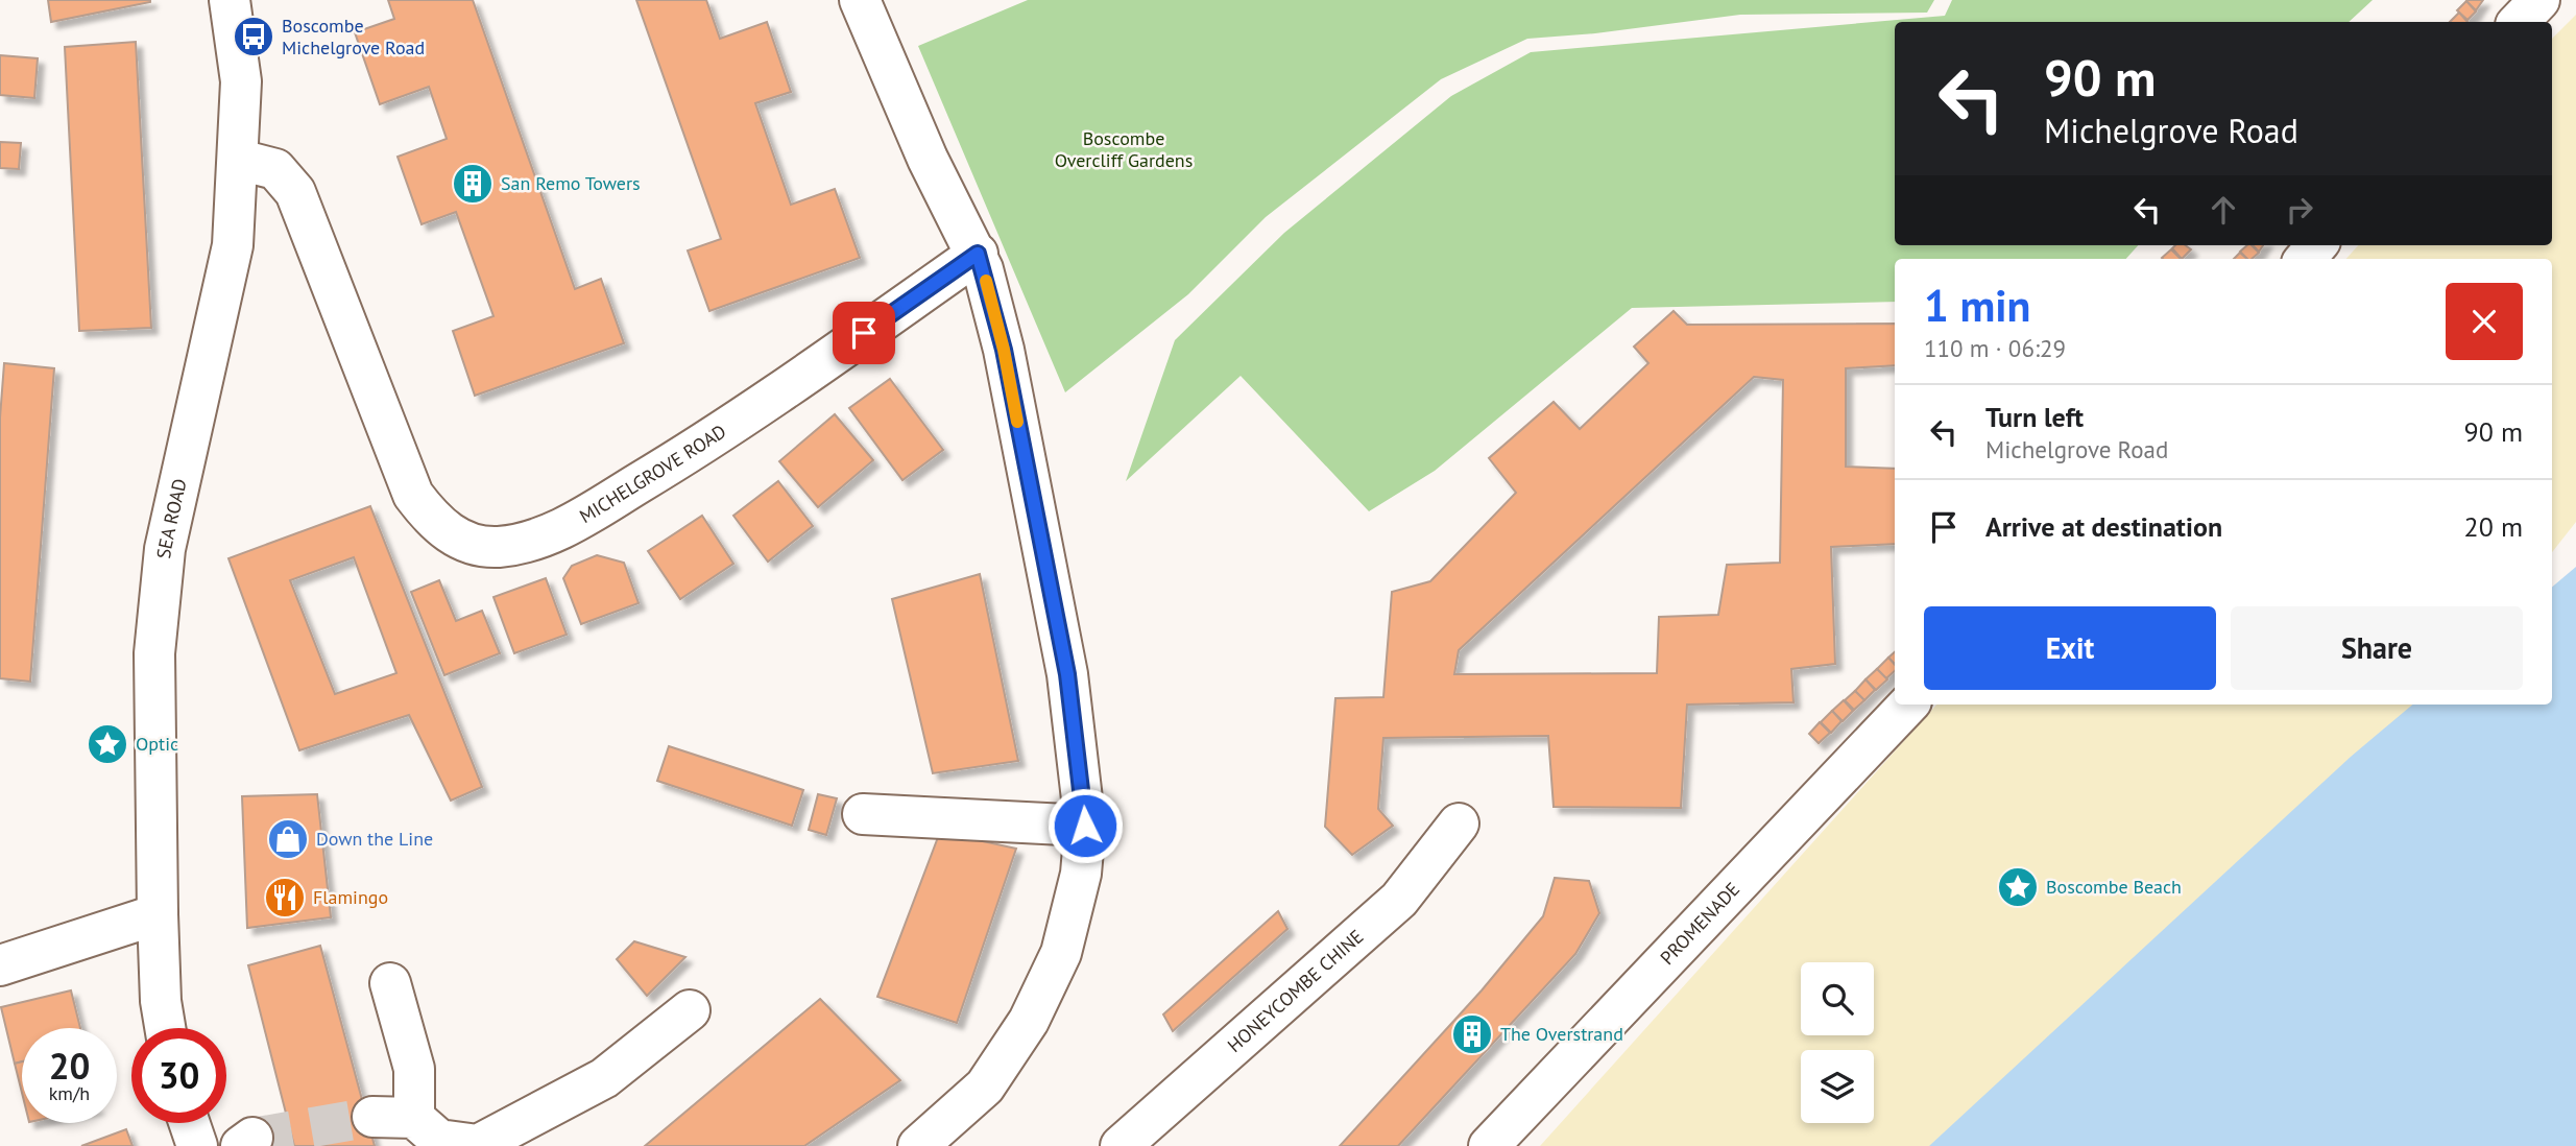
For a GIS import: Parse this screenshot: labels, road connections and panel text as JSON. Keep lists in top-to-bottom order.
{
  "streets": {
    "street": [
      "MICHELGROVE ROAD",
      "SEA ROAD",
      "PROMENADE",
      "HONEYCOMBE CHINE"
    ]
  },
  "crossings": [
    ["MICHELGROVE ROAD", "SEA ROAD"]
  ],
  "parks": ["Boscombe Overcliff Gardens"],
  "places": {
    "bus stop": ["Boscombe Michelgrove Road"],
    "building": ["San Remo Towers", "The Overstrand"],
    "place": ["Optic", "Boscombe Beach"],
    "shop": ["Down the Line"],
    "restaurant": ["Flamingo"]
  },
  "page": {
    "turn": ["90 m", "Michelgrove Road"],
    "heading": ["1 min", "110 m · 06:29"],
    "list": [
      {
        "name": "Turn left",
        "note": "Michelgrove Road",
        "value": "90 m"
      },
      {
        "name": "Arrive at destination",
        "value": "20 m"
      }
    ],
    "buttons": ["Exit", "Share"],
    "speed": "20 km/h",
    "limit": "30"
  }
}
